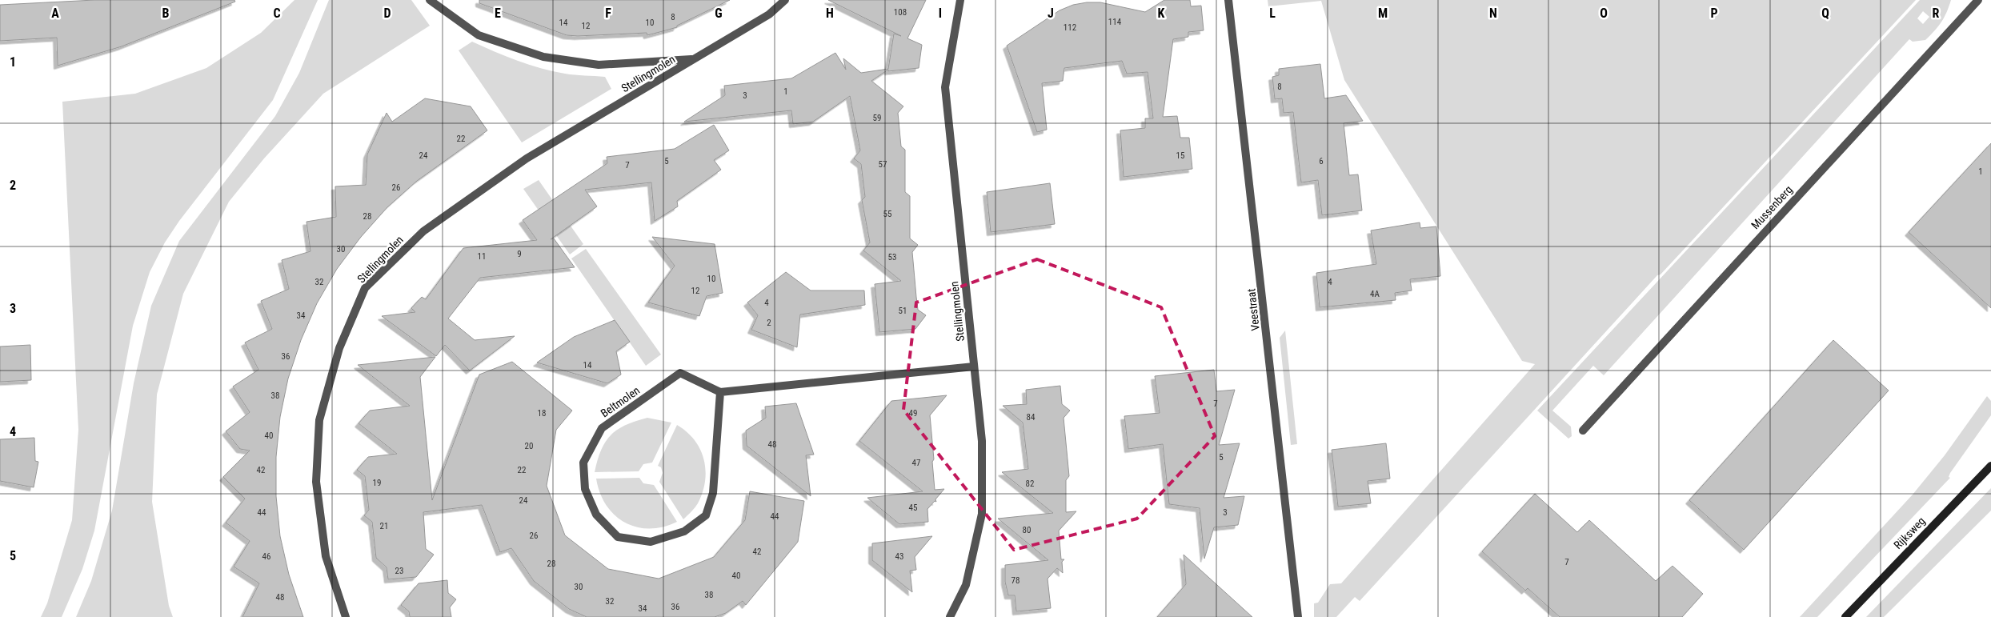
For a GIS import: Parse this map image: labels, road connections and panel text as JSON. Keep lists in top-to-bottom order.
{
  "streets": {
    "main road": ["Rijksweg"],
    "street": [
      "Stellingmolen",
      "Mussenberg",
      "Veestraat",
      "Beltmolen"
    ]
  },
  "house_numbers": [
    "108",
    "8",
    "114",
    "14",
    "10",
    "12",
    "112",
    "8",
    "1",
    "3",
    "59",
    "22",
    "24",
    "15",
    "5",
    "6",
    "57",
    "7",
    "1",
    "26",
    "55",
    "28",
    "30",
    "9",
    "11",
    "53",
    "10",
    "32",
    "4",
    "12",
    "4A",
    "4",
    "51",
    "34",
    "2",
    "36",
    "14",
    "38",
    "7",
    "18",
    "49",
    "84",
    "40",
    "48",
    "20",
    "5",
    "47",
    "42",
    "22",
    "19",
    "82",
    "24",
    "45",
    "44",
    "3",
    "44",
    "21",
    "80",
    "26",
    "42",
    "46",
    "43",
    "7",
    "28",
    "23",
    "40",
    "78",
    "30",
    "38",
    "48",
    "32",
    "36",
    "34"
  ],
  "grid": {
    "columns": [
      "A",
      "B",
      "C",
      "D",
      "E",
      "F",
      "G",
      "H",
      "I",
      "J",
      "K",
      "L",
      "M",
      "N",
      "O",
      "P",
      "Q",
      "R"
    ],
    "rows": [
      "1",
      "2",
      "3",
      "4",
      "5"
    ]
  }
}
